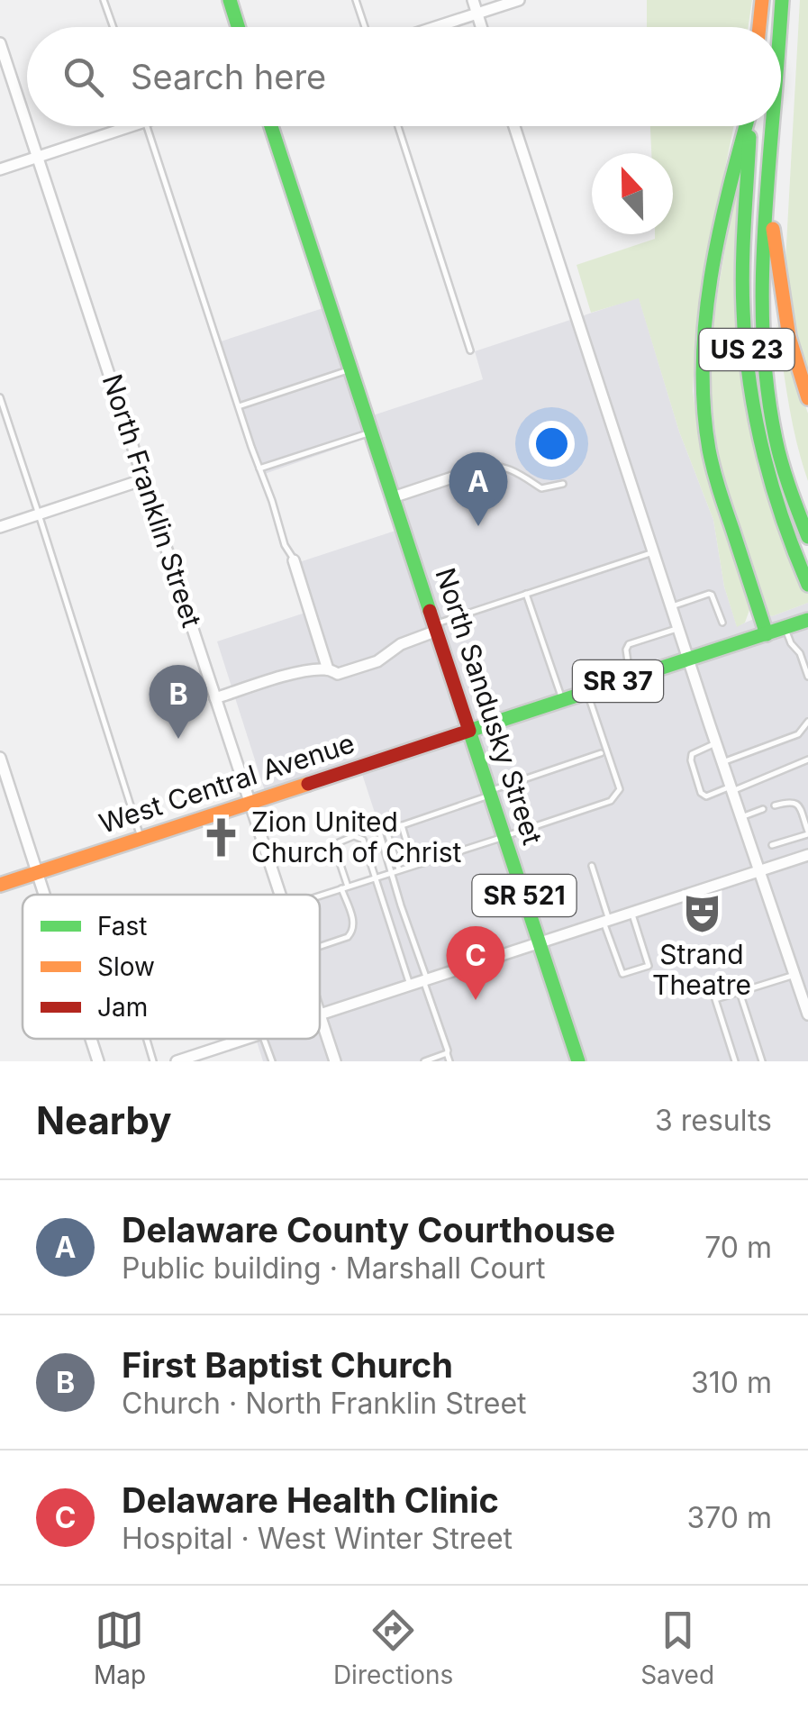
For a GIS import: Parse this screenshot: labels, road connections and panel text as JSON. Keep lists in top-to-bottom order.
{
  "streets": {
    "main road": [
      "US 23",
      "SR 37",
      "North Sandusky Street",
      "West Central Avenue",
      "SR 521"
    ],
    "street": ["North Franklin Street"]
  },
  "crossings": [
    ["North Franklin Street", "West Central Avenue"],
    ["SR 37", "North Sandusky Street"],
    ["SR 37", "West Central Avenue"],
    ["North Sandusky Street", "West Central Avenue"]
  ],
  "places": {
    "church": ["Zion United Church of Christ"],
    "theatre": ["Strand Theatre"]
  },
  "legend": ["Fast", "Slow", "Jam"],
  "north": "top",
  "page": {
    "search": "Search here",
    "pins": ["A", "B", "C"],
    "heading": ["Nearby", "3 results"],
    "list": [
      {
        "mark": "A",
        "name": "Delaware County Courthouse",
        "note": "Public building · Marshall Court",
        "value": "70 m"
      },
      {
        "mark": "B",
        "name": "First Baptist Church",
        "note": "Church · North Franklin Street",
        "value": "310 m"
      },
      {
        "mark": "C",
        "name": "Delaware Health Clinic",
        "note": "Hospital · West Winter Street",
        "value": "370 m"
      }
    ],
    "nav": ["Map", "Directions", "Saved"]
  }
}
